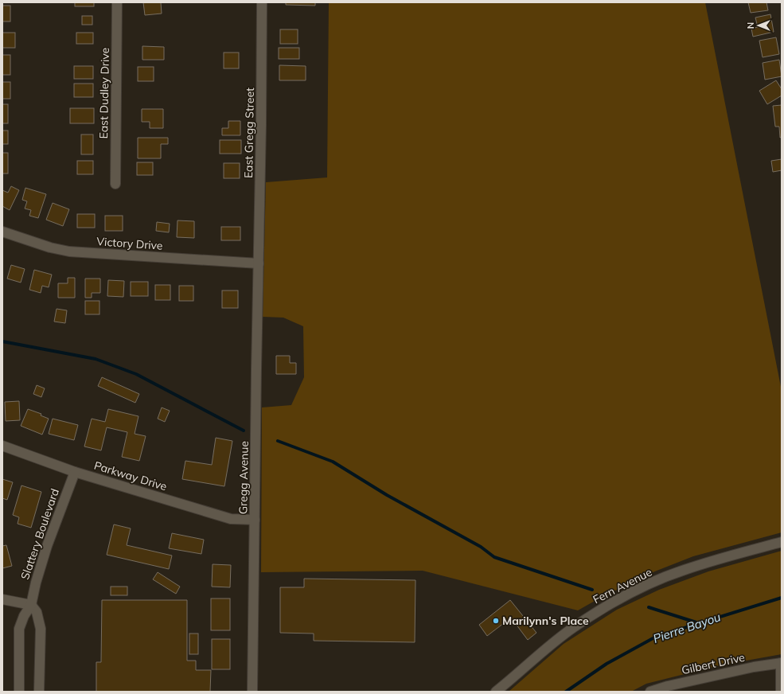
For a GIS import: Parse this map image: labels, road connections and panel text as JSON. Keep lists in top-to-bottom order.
{
  "streets": {
    "street": [
      "East Dudley Drive",
      "East Gregg Street",
      "Victory Drive",
      "Parkway Drive",
      "Gregg Avenue",
      "Slattery Boulevard",
      "Fern Avenue",
      "Gilbert Drive"
    ]
  },
  "crossings": [
    ["East Gregg Street", "Victory Drive"],
    ["East Gregg Street", "Gregg Avenue"],
    ["Victory Drive", "Gregg Avenue"],
    ["Parkway Drive", "Gregg Avenue"],
    ["Parkway Drive", "Slattery Boulevard"]
  ],
  "water": ["Pierre Bayou"],
  "places": ["Marilynn's Place"],
  "north": "left"
}
